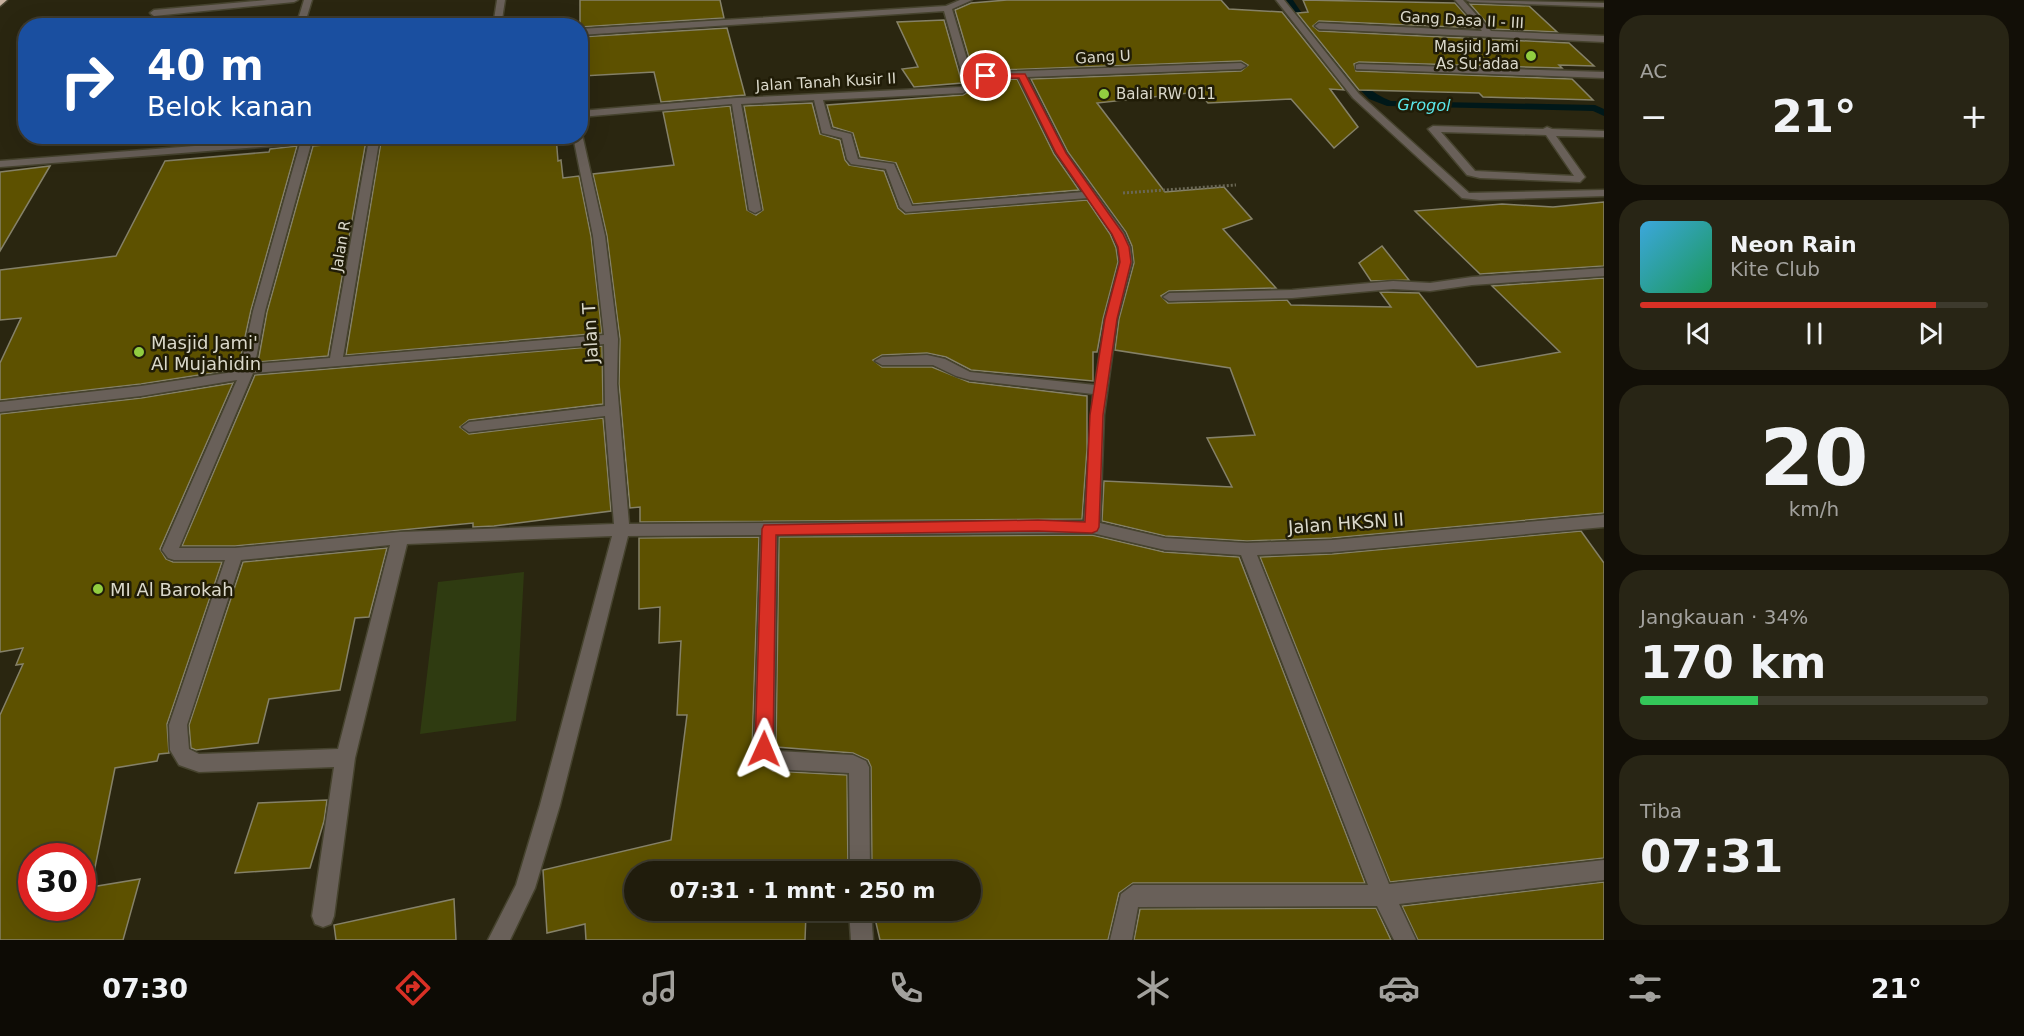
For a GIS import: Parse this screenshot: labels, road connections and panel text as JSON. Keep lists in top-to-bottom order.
{
  "streets": {
    "street": [
      "Gang Dasa II - III",
      "Gang U",
      "Jalan Tanah Kusir II",
      "Jalan R",
      "Jalan T",
      "Jalan HKSN II"
    ]
  },
  "crossings": [
    ["Gang U", "Jalan Tanah Kusir II"],
    ["Jalan T", "Jalan HKSN II"]
  ],
  "water": ["Grogol"],
  "places": [
    "Masjid Jami As Su'adaa",
    "Balai RW 011",
    "Masjid Jami' Al Mujahidin",
    "MI Al Barokah"
  ],
  "page": {
    "tile": [
      "AC",
      ["20", "km/h"],
      ["Jangkauan · 34%", "170 km"],
      ["Tiba", "07:31"]
    ],
    "turn": ["40 m", "Belok kanan"],
    "heat": ["−", "21°", "+"],
    "song": ["Neon Rain", "Kite Club"],
    "limit": "30",
    "trip": "07:31 · 1 mnt · 250 m",
    "tabs": ["07:30", "21°"]
  }
}
